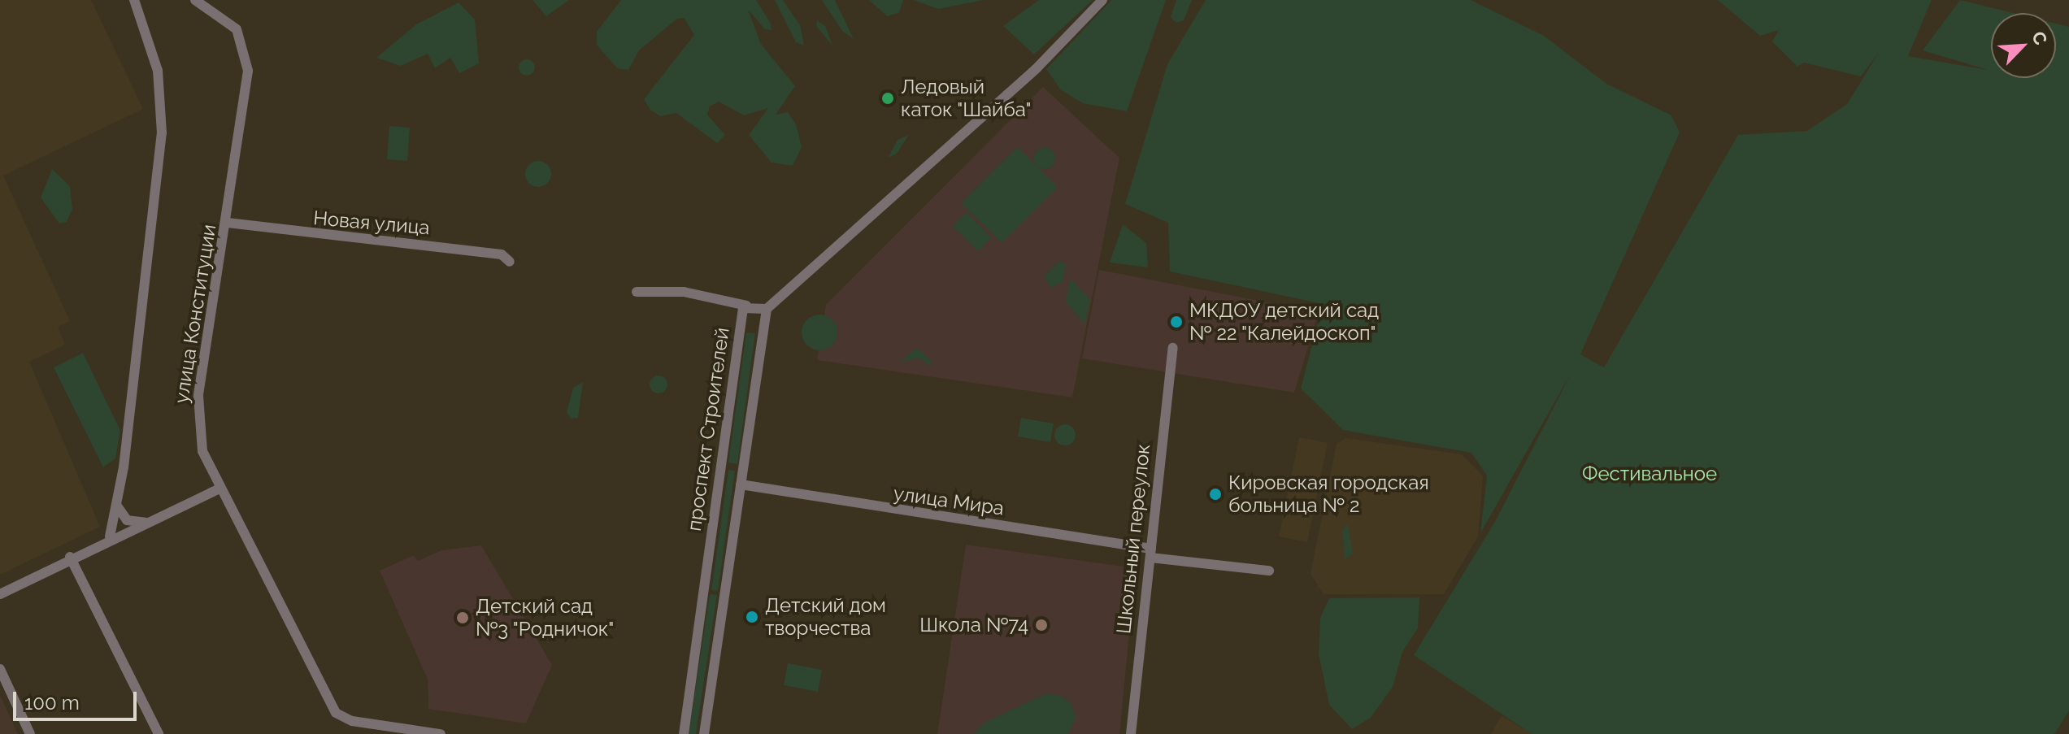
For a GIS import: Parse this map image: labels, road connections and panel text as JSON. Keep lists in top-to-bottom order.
{
  "streets": {
    "street": [
      "Новая улица",
      "улица Конституции",
      "проспект Строителей",
      "улица Мира",
      "Школьный переулок"
    ]
  },
  "crossings": [
    ["Новая улица", "улица Конституции"],
    ["проспект Строителей", "улица Мира"],
    ["улица Мира", "Школьный переулок"]
  ],
  "parks": ["Фестивальное"],
  "places": [
    "Ледовый каток \"Шайба\"",
    "МКДОУ детский сад № 22 \"Калейдоскоп\"",
    "Кировская городская больница № 2",
    "Детский дом творчества",
    "Детский сад №3 \"Родничок\"",
    "Школа №74"
  ],
  "scale_bar": "100 m",
  "north": "top right"
}
